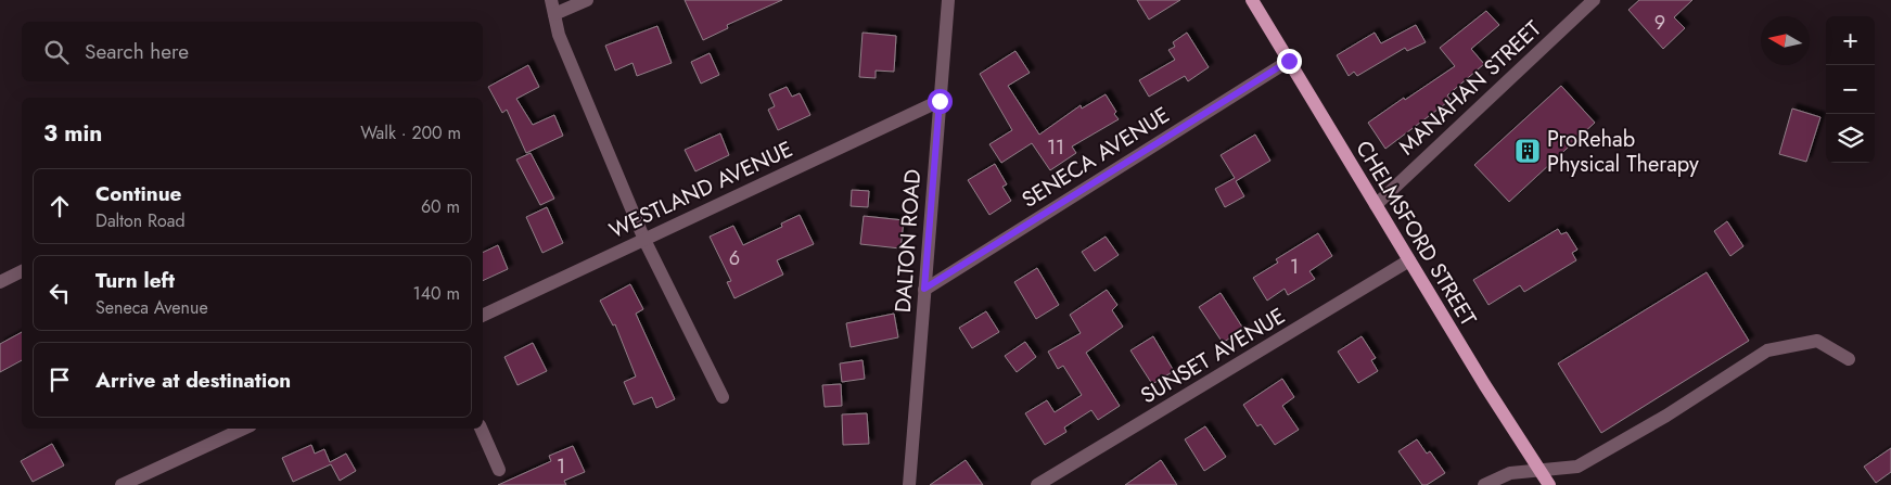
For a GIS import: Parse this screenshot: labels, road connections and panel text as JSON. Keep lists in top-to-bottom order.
{
  "streets": {
    "main road": ["CHELMSFORD STREET"],
    "street": [
      "MANAHAN STREET",
      "SENECA AVENUE",
      "WESTLAND AVENUE",
      "DALTON ROAD",
      "SUNSET AVENUE"
    ]
  },
  "crossings": [
    ["MANAHAN STREET", "CHELMSFORD STREET"],
    ["SENECA AVENUE", "CHELMSFORD STREET"],
    ["SENECA AVENUE", "DALTON ROAD"],
    ["WESTLAND AVENUE", "DALTON ROAD"],
    ["CHELMSFORD STREET", "SUNSET AVENUE"]
  ],
  "places": {
    "building": ["ProRehab Physical Therapy"]
  },
  "house_numbers": [
    "9",
    "11",
    "6",
    "1",
    "1"
  ],
  "north": "left",
  "page": {
    "map_buttons": ["+", "−"],
    "search": "Search here",
    "heading": ["3 min", "Walk · 200 m"],
    "list": [
      ["Continue", "Dalton Road", "60 m"],
      ["Turn left", "Seneca Avenue", "140 m"],
      "Arrive at destination"
    ]
  }
}
